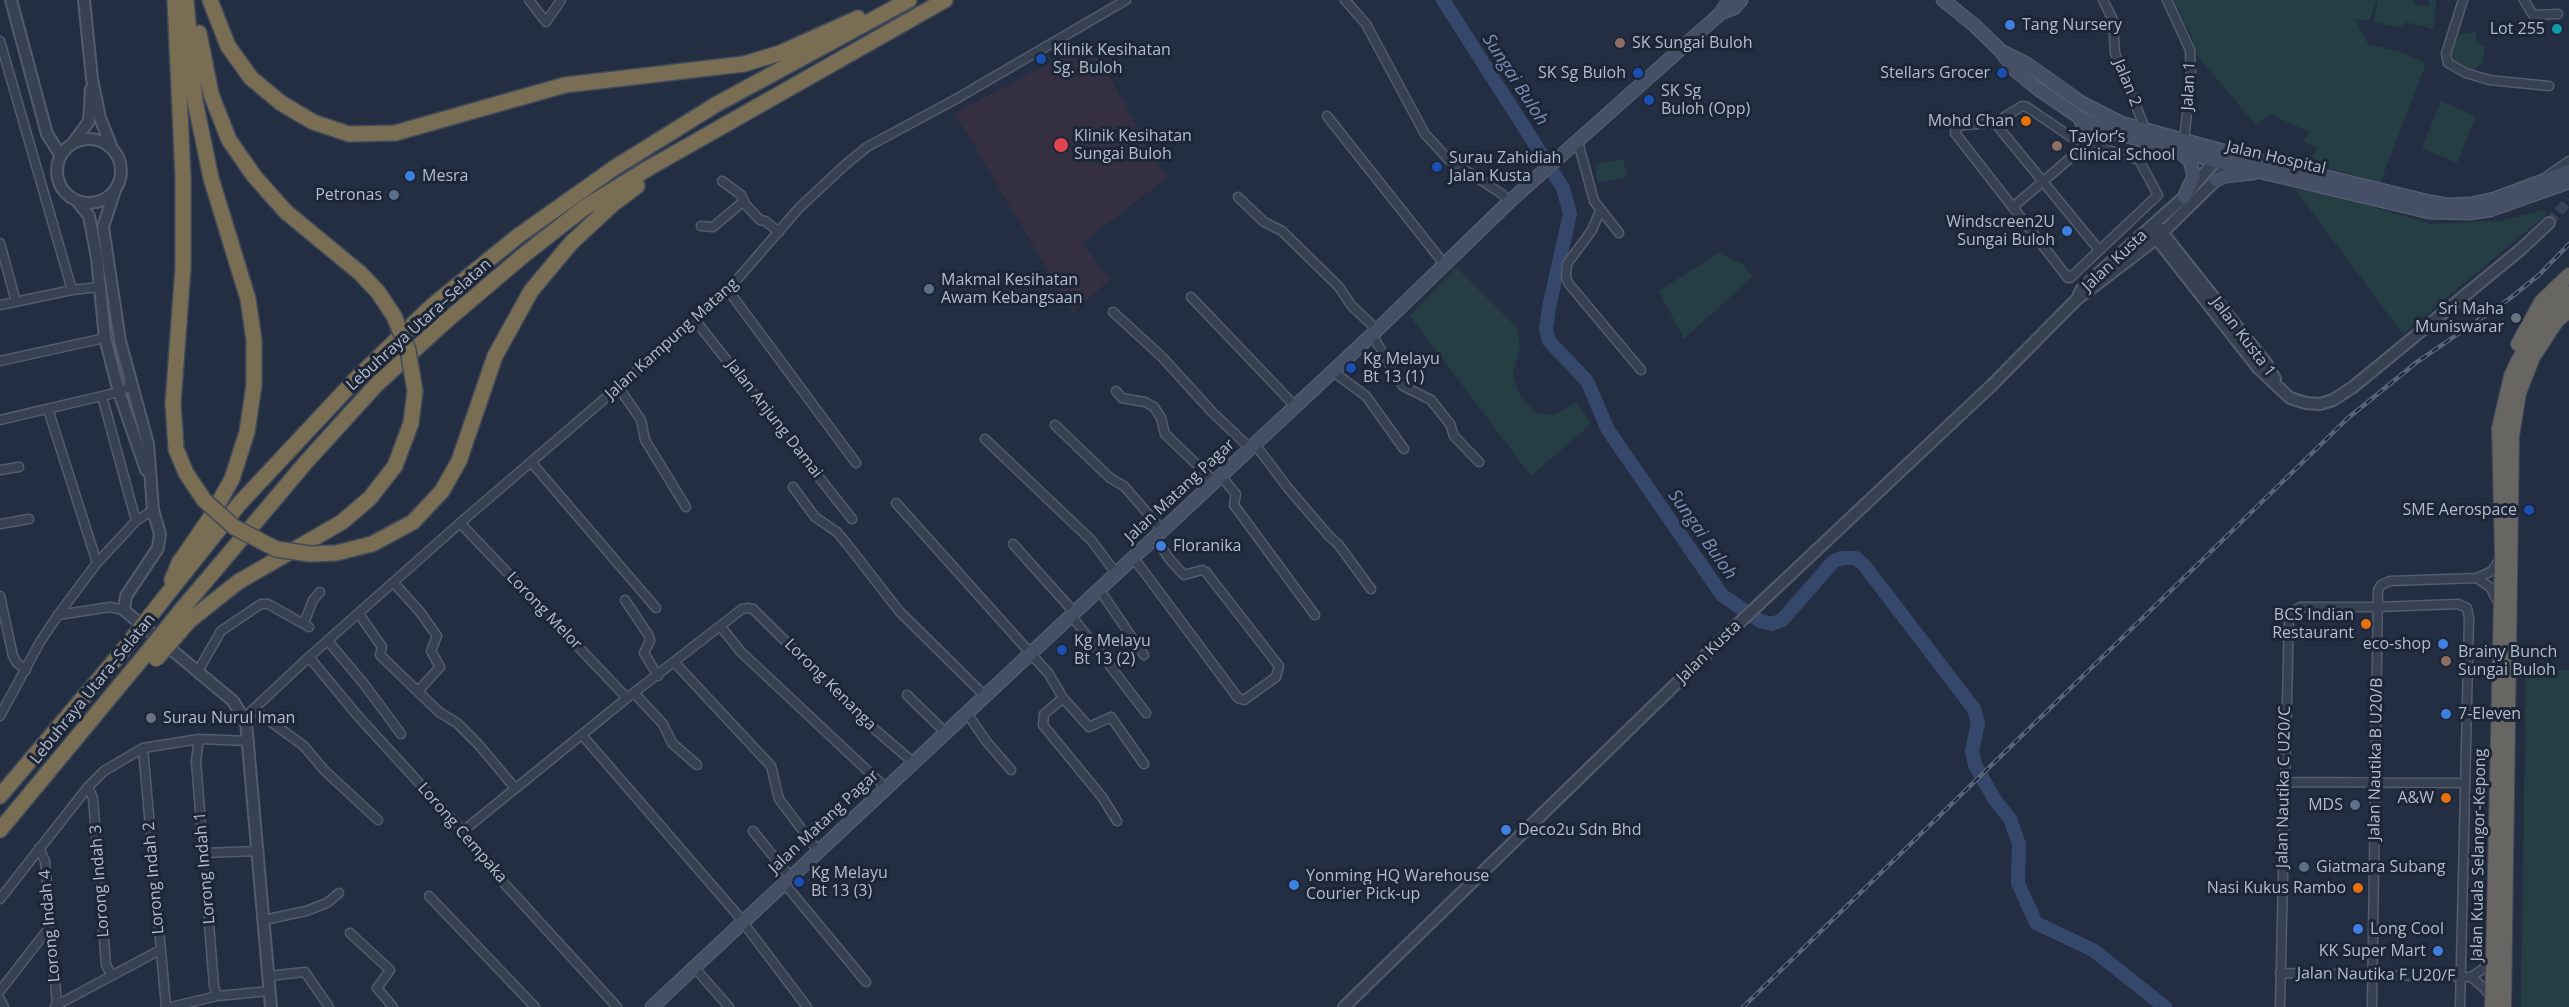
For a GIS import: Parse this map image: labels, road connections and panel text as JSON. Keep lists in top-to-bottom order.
{
  "streets": {
    "highway": ["Lebuhraya Utara–Selatan", "Jalan Kuala Selangor-Kepong"],
    "main road": ["Jalan Hospital", "Jalan Matang Pagar"],
    "street": [
      "Jalan 2",
      "Jalan 1",
      "Jalan Kusta",
      "Jalan Kusta 1",
      "Jalan Kampung Matang",
      "Jalan Anjung Damai",
      "Lorong Melor",
      "Lorong Kenanga",
      "Jalan Nautika B U20/B",
      "Jalan Nautika C U20/C",
      "Lorong Cempaka",
      "Lorong Indah 1",
      "Lorong Indah 2",
      "Lorong Indah 3",
      "Lorong Indah 4",
      "Jalan Nautika F U20/F"
    ]
  },
  "crossings": [
    ["Jalan 2", "Jalan Hospital"],
    ["Jalan 1", "Jalan Hospital"],
    ["Jalan Hospital", "Jalan Kusta"],
    ["Jalan Kusta", "Jalan Kusta 1"],
    ["Jalan Kampung Matang", "Jalan Anjung Damai"],
    ["Jalan Kampung Matang", "Lorong Melor"],
    ["Jalan Kampung Matang", "Lorong Cempaka"],
    ["Jalan Matang Pagar", "Lorong Kenanga"],
    ["Jalan Nautika B U20/B", "Jalan Nautika C U20/C"],
    ["Jalan Nautika B U20/B", "Jalan Nautika F U20/F"],
    ["Jalan Nautika C U20/C", "Jalan Nautika F U20/F"],
    ["Jalan Kuala Selangor-Kepong", "Jalan Nautika F U20/F"]
  ],
  "water": ["Sungai Buloh"],
  "places": [
    "Tang Nursery",
    "Lot 255",
    "SK Sungai Buloh",
    "Klinik Kesihatan Sg. Buloh",
    "SK Sg Buloh",
    "Stellars Grocer",
    "SK Sg Buloh (Opp)",
    "Mohd Chan",
    "Klinik Kesihatan Sungai Buloh",
    "Taylor’s Clinical School",
    "Surau Zahidiah Jalan Kusta",
    "Mesra",
    "Petronas",
    "Windscreen2U Sungai Buloh",
    "Makmal Kesihatan Awam Kebangsaan",
    "Sri Maha Muniswarar",
    "Kg Melayu Bt 13 (1)",
    "SME Aerospace",
    "Floranika",
    "BCS Indian Restaurant",
    "eco-shop",
    "Kg Melayu Bt 13 (2)",
    "Brainy Bunch Sungai Buloh",
    "7-Eleven",
    "Surau Nurul Iman",
    "A&W",
    "MDS",
    "Deco2u Sdn Bhd",
    "Giatmara Subang",
    "Kg Melayu Bt 13 (3)",
    "Yonming HQ Warehouse Courier Pick-up",
    "Nasi Kukus Rambo",
    "Long Cool",
    "KK Super Mart"
  ]
}
